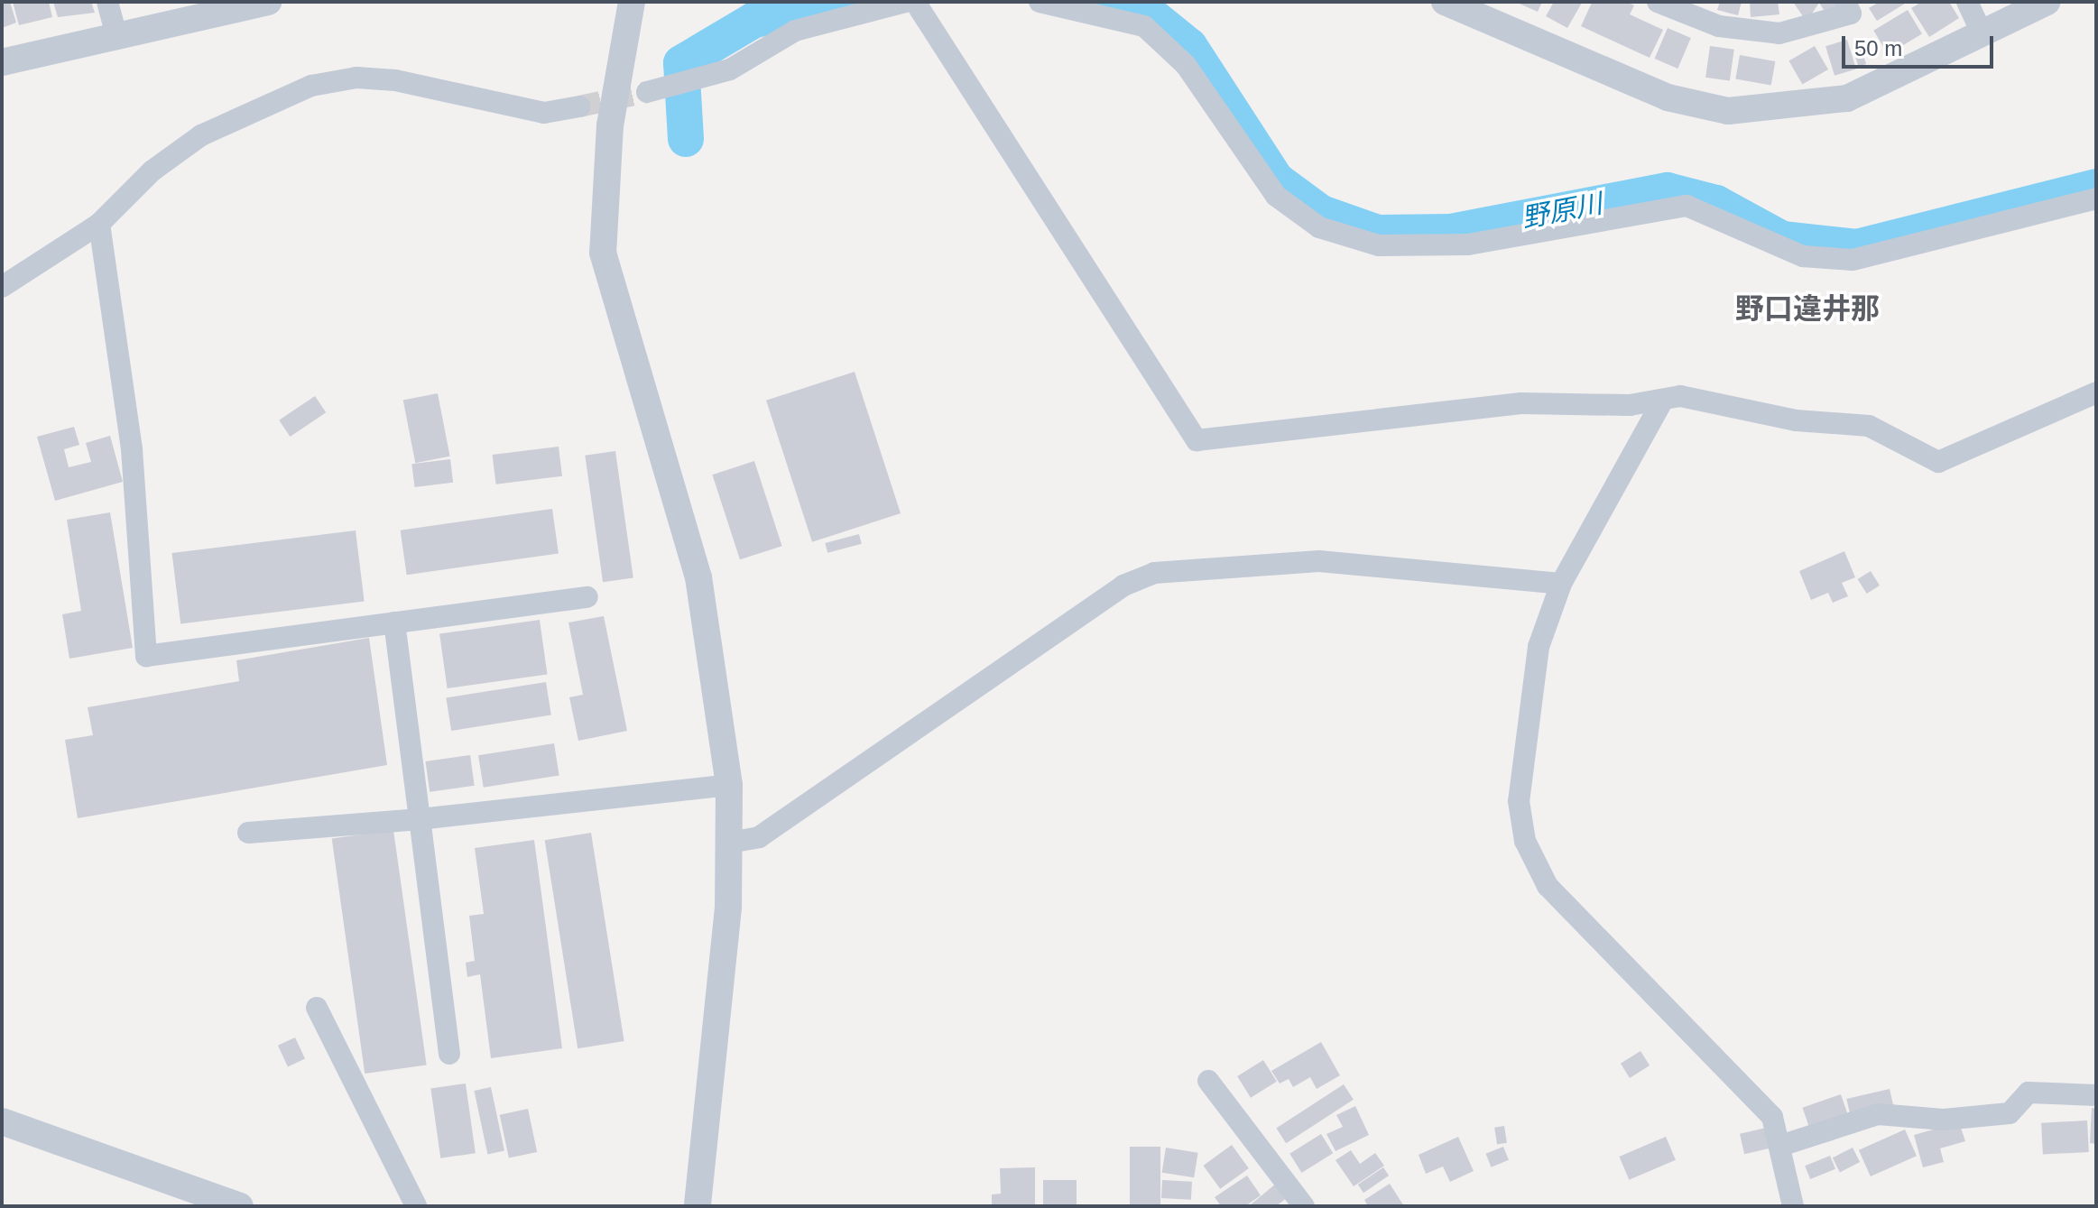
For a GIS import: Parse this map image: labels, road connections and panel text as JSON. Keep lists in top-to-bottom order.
{
  "districts": ["野口違井那"],
  "water": ["野原川"],
  "scale_bar": "50 m"
}
